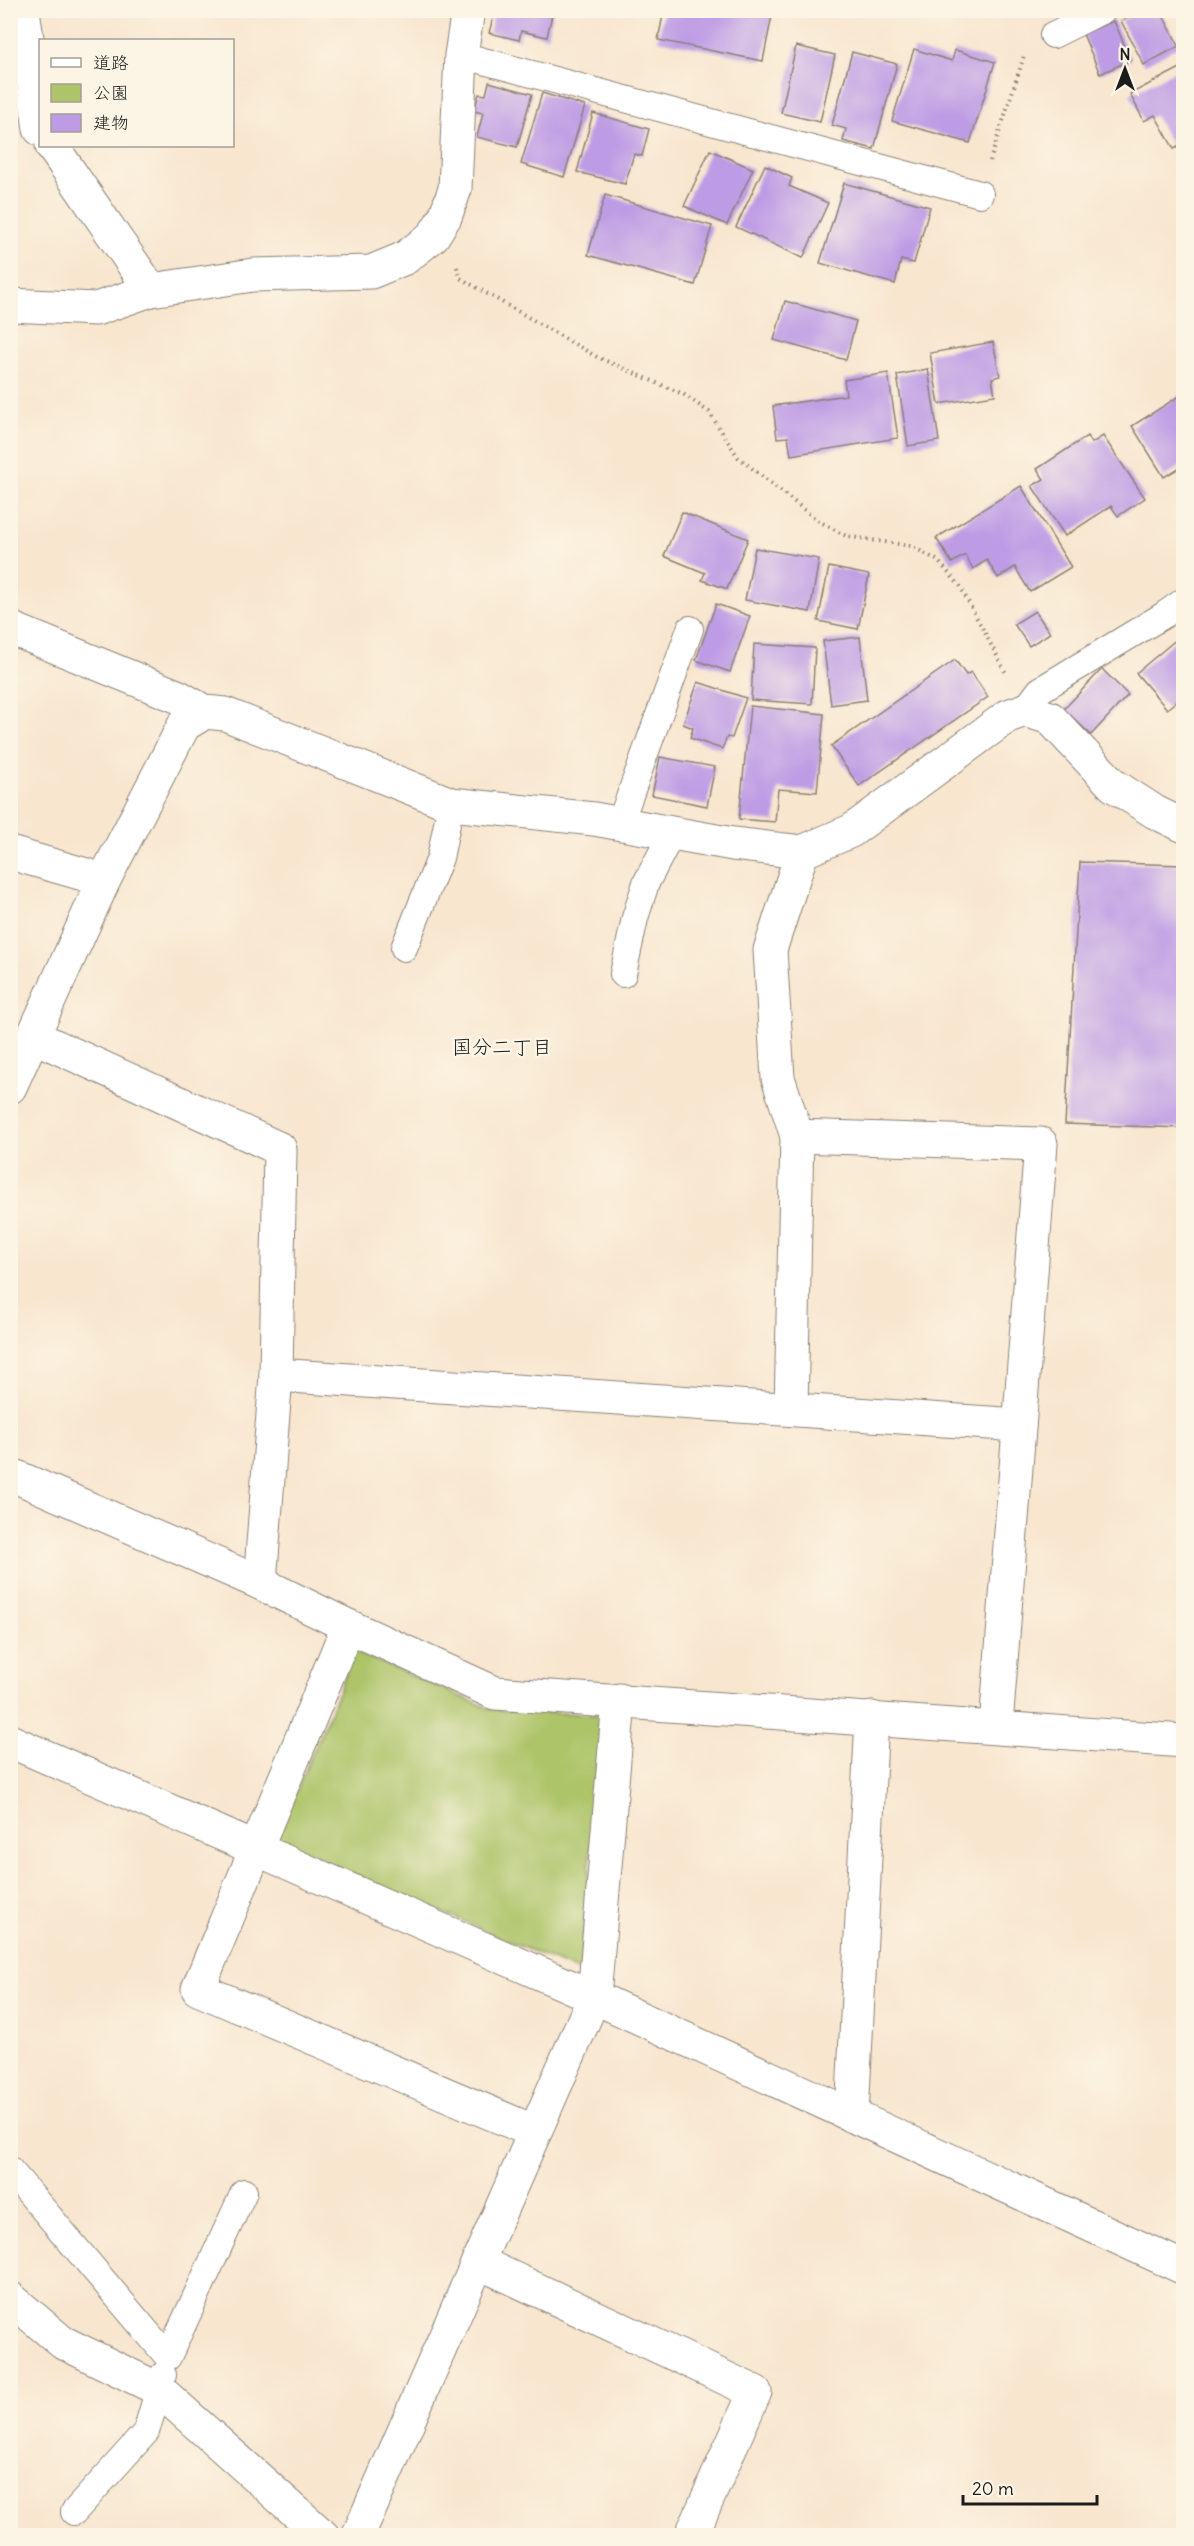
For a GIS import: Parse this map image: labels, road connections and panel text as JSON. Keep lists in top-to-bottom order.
{
  "districts": ["国分二丁目"],
  "legend": ["道路", "公園", "建物"],
  "scale_bar": "20 m",
  "north": "top"
}
